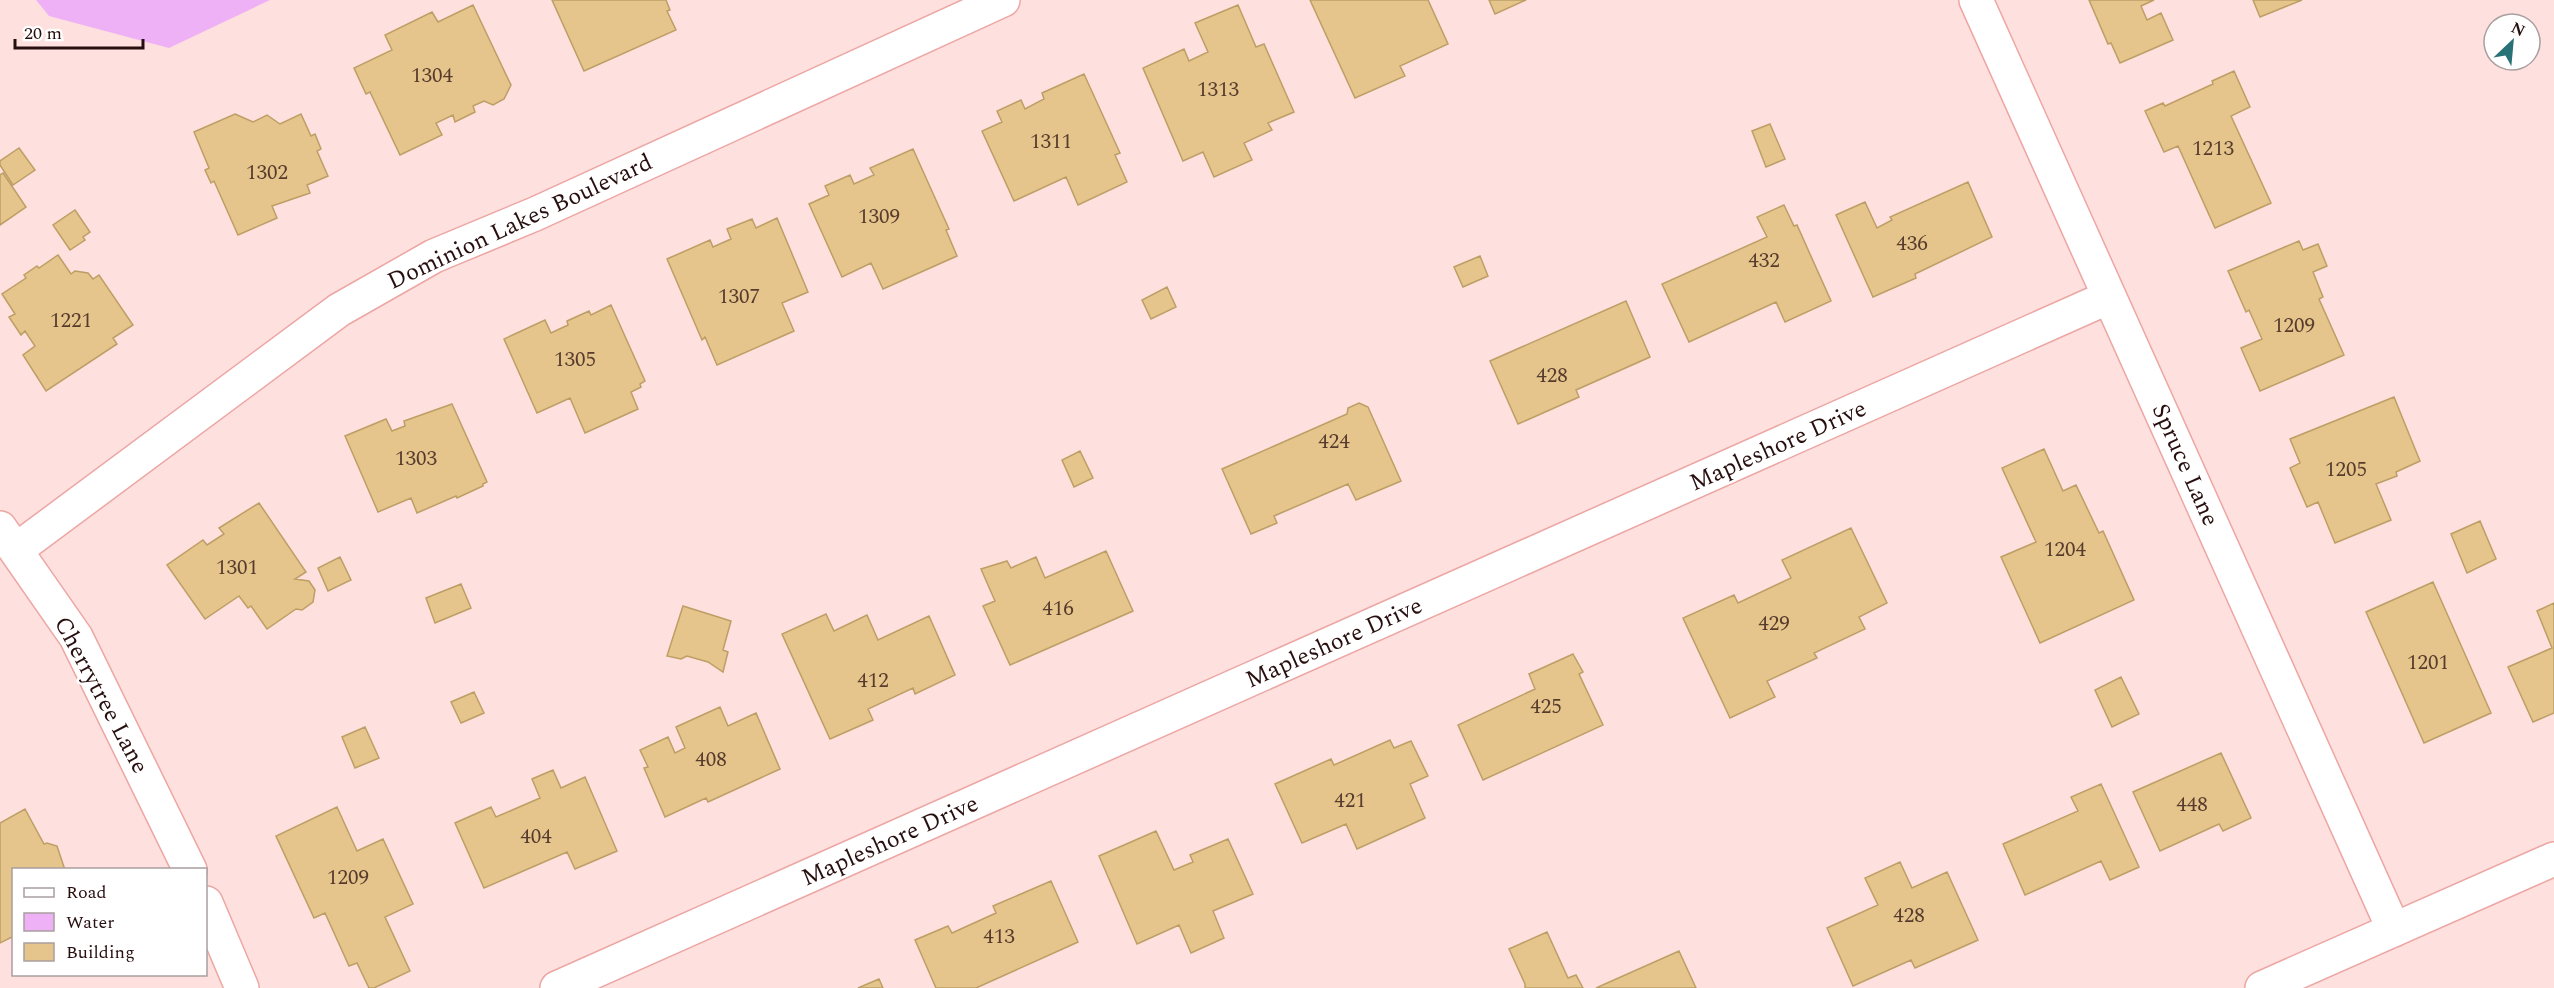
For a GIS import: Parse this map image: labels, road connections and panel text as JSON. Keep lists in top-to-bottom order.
{
  "streets": {
    "street": [
      "Dominion Lakes Boulevard",
      "Mapleshore Drive",
      "Spruce Lane",
      "Cherrytree Lane"
    ]
  },
  "crossings": [
    ["Dominion Lakes Boulevard", "Cherrytree Lane"],
    ["Mapleshore Drive", "Spruce Lane"]
  ],
  "house_numbers": [
    "1304",
    "1313",
    "1311",
    "1213",
    "1302",
    "1309",
    "436",
    "432",
    "1307",
    "1221",
    "1209",
    "1305",
    "428",
    "424",
    "1303",
    "1205",
    "1204",
    "1301",
    "416",
    "429",
    "1201",
    "412",
    "425",
    "408",
    "421",
    "448",
    "404",
    "1209",
    "428",
    "413"
  ],
  "legend": ["Road", "Water", "Building"],
  "scale_bar": "20 m",
  "north": "top right"
}
